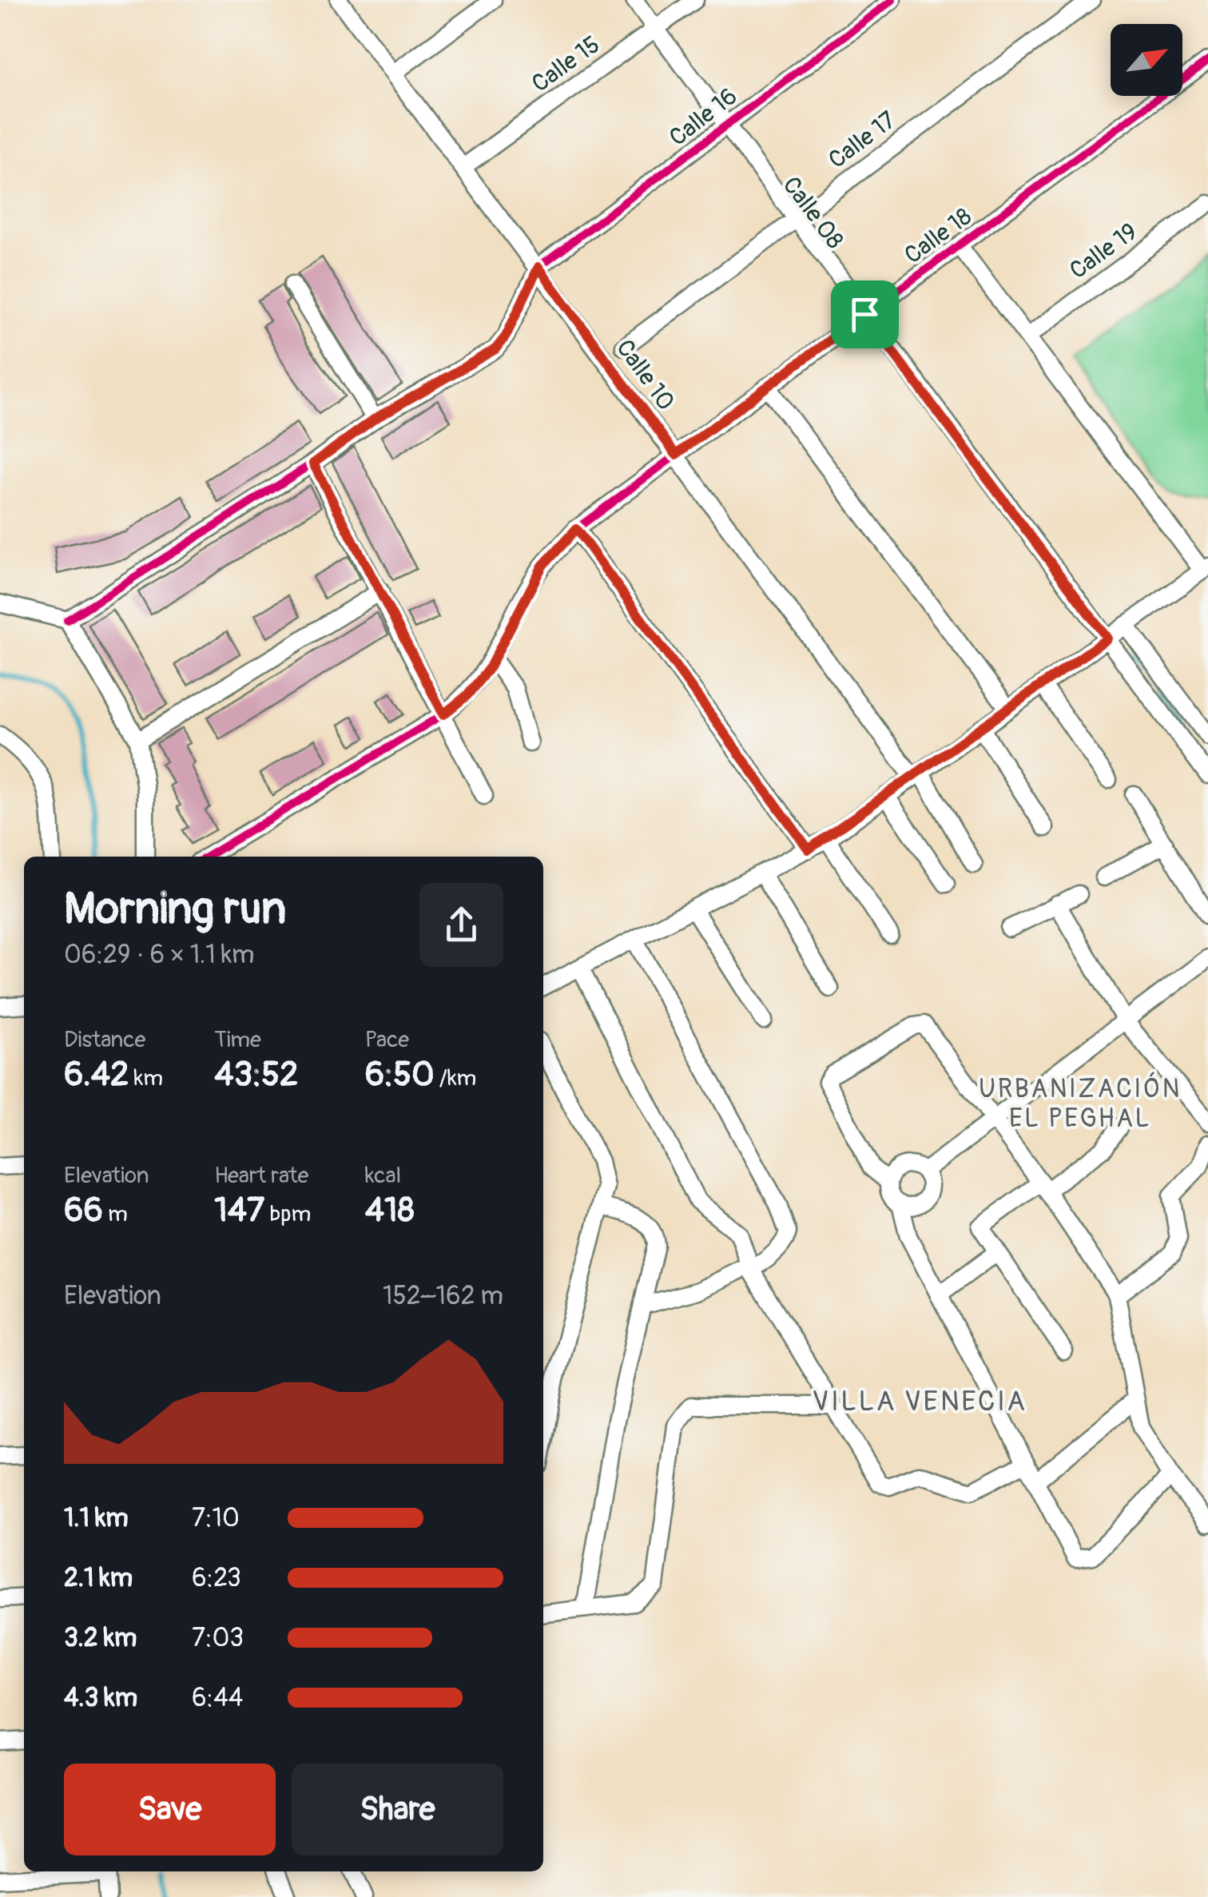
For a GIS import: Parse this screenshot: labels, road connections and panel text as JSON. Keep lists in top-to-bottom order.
{
  "streets": {
    "street": [
      "Calle 15",
      "Calle 16",
      "Calle 17",
      "Calle 08",
      "Calle 18",
      "Calle 19",
      "Calle 10"
    ]
  },
  "crossings": [
    ["Calle 15", "Calle 08"],
    ["Calle 15", "Calle 10"],
    ["Calle 16", "Calle 08"],
    ["Calle 16", "Calle 10"],
    ["Calle 17", "Calle 08"],
    ["Calle 08", "Calle 18"],
    ["Calle 18", "Calle 10"]
  ],
  "districts": ["URBANIZACIÓN EL PEGHAL", "VILLA VENECIA"],
  "north": "top right",
  "page": {
    "heading": ["Morning run", "06:29 · 6 × 1.1 km"],
    "stats": [
      ["Distance", "6.42 km"],
      ["Time", "43:52"],
      ["Pace", "6:50 /km"],
      ["Elevation", "66 m"],
      ["Heart rate", "147 bpm"],
      ["kcal", "418"]
    ],
    "chart": ["Elevation", "152–162 m"],
    "list": [
      {
        "name": "1.1 km",
        "note": "7:10"
      },
      {
        "name": "2.1 km",
        "note": "6:23"
      },
      {
        "name": "3.2 km",
        "note": "7:03"
      },
      {
        "name": "4.3 km",
        "note": "6:44"
      }
    ],
    "buttons": ["Save", "Share"]
  }
}
